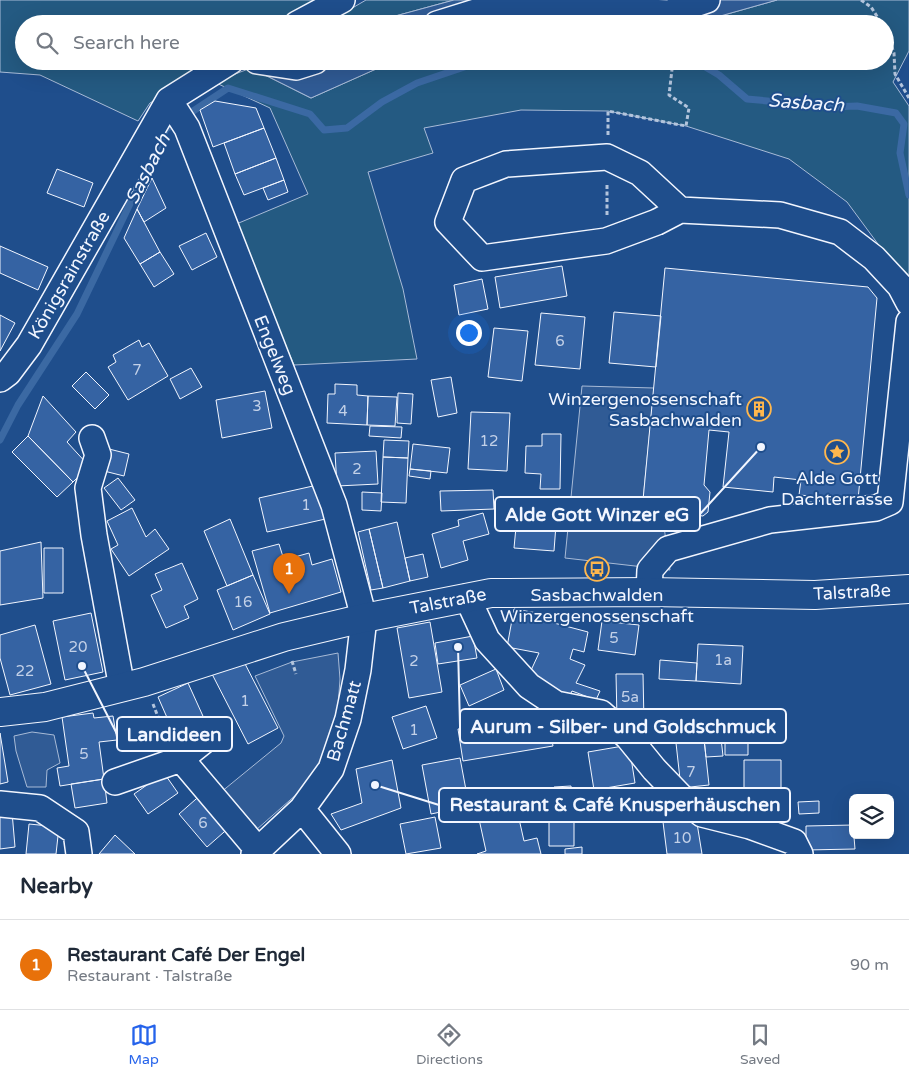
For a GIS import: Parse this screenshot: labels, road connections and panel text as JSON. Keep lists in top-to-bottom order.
{
  "streets": {
    "main road": ["Talstraße"],
    "street": ["Königsrainstraße", "Engelweg", "Bachmatt"]
  },
  "crossings": [
    ["Königsrainstraße", "Engelweg"],
    ["Engelweg", "Talstraße"],
    ["Engelweg", "Bachmatt"],
    ["Talstraße", "Bachmatt"]
  ],
  "water": ["Sasbach"],
  "places": {
    "building": ["Winzergenossenschaft Sasbachwalden"],
    "other": [
      "Alde Gott Winzer eG",
      "Aurum - Silber- und Goldschmuck",
      "Landideen",
      "Restaurant & Café Knusperhäuschen"
    ],
    "place": ["Alde Gott Dachterrasse"],
    "bus stop": ["Sasbachwalden Winzergenossenschaft"]
  },
  "house_numbers": [
    "6",
    "7",
    "3",
    "4",
    "12",
    "2",
    "1",
    "16",
    "5",
    "20",
    "1a",
    "2",
    "22",
    "5a",
    "1",
    "1",
    "5",
    "7",
    "6",
    "10"
  ],
  "page": {
    "search": "Search here",
    "pins": "1",
    "heading": "Nearby",
    "list": [
      {
        "mark": "1",
        "name": "Restaurant Café Der Engel",
        "note": "Restaurant · Talstraße",
        "value": "90 m"
      }
    ],
    "nav": ["Map", "Directions", "Saved"]
  }
}
